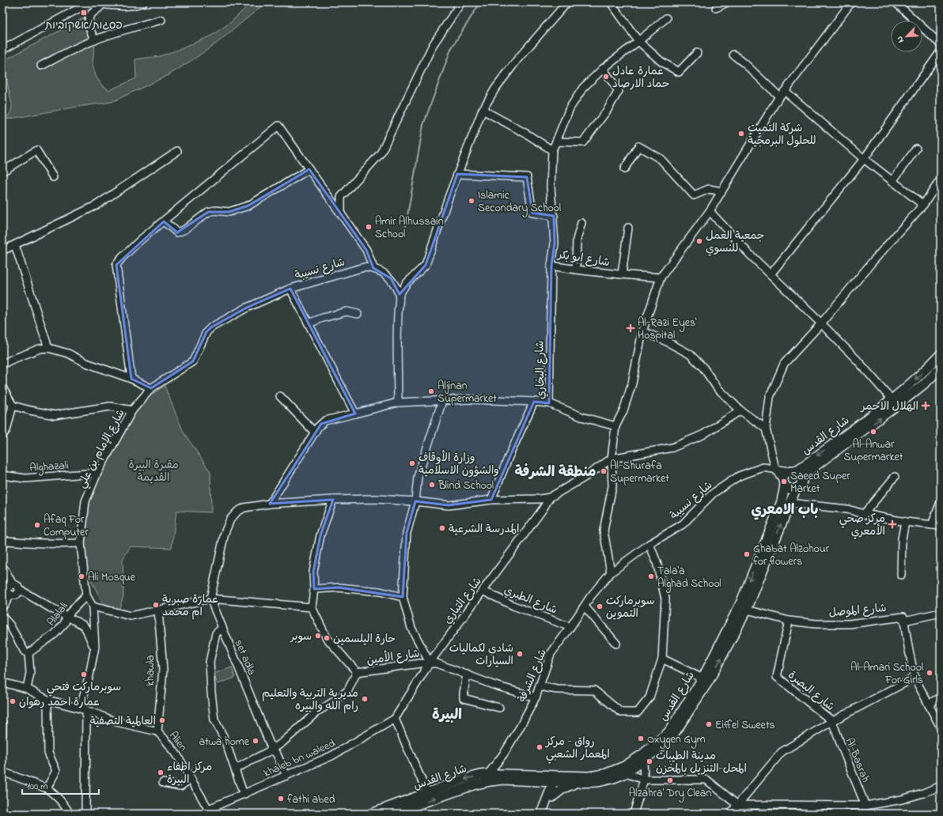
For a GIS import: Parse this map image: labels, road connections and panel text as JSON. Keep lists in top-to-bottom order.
{
  "streets": {
    "main road": ["شارع القدس"],
    "street": [
      "شارع ابو بكر",
      "شارع نسيبة",
      "شارع البخاري",
      "شارع الإمام بن علي",
      "Alghazali",
      "شارع الطبري",
      "شارع التباري",
      "شارع الموصل",
      "Alalali",
      "شارع الأمين",
      "set adla",
      "khawla",
      "شارع الشرفة",
      "شارع البصرة",
      "Alien",
      "khaleb bn waleed",
      "Al-Basrah"
    ]
  },
  "crossings": [
    ["شارع ابو بكر", "شارع البخاري"],
    ["شارع نسيبة", "شارع القدس"],
    ["شارع نسيبة", "شارع الإمام بن علي"],
    ["شارع نسيبة", "شارع الشرفة"],
    ["شارع القدس", "شارع الشرفة"],
    ["شارع الإمام بن علي", "Alghazali"],
    ["شارع الإمام بن علي", "Alalali"],
    ["شارع الطبري", "شارع التباري"],
    ["شارع الطبري", "شارع الشرفة"],
    ["شارع التباري", "شارع الأمين"],
    ["شارع التباري", "khaleb bn waleed"],
    ["شارع الموصل", "شارع البصرة"],
    ["set adla", "khaleb bn waleed"],
    ["khawla", "Alien"],
    ["شارع البصرة", "Al-Basrah"],
    ["Alien", "khaleb bn waleed"]
  ],
  "districts": ["منطقة الشرفة", "باب الامعري", "البيرة"],
  "parks": ["مقبرة البيرة القديمة"],
  "places": {
    "transit": ["פסגות/אשקוביות"],
    "other": [
      "عمارة عادل حماد الارصاد",
      "شركة التميت للحلول البرمجية",
      "Islamic Secondary School",
      "Amir Alhussain School",
      "جمعية العمل للنسوي",
      "Aljinan Supermarket",
      "Al-Anwar Supermarket",
      "وزارة الأوقاف والشؤون الاسلامية",
      "Al-Shurafa Supermarket",
      "Saeed Super Market",
      "Blind School",
      "Afaq For Computer",
      "المدرسة الشرعية",
      "Ghabat Alzohour for flowers",
      "Ali Mosque",
      "Tala'a Alghad School",
      "عمارة صبرية ام محمد",
      "سوبرماركت التموين",
      "سوبر",
      "حارة اليلسمين",
      "شادي لكماليات السيارات",
      "Al-Amari School For Girls",
      "سوبرماركت فتحي",
      "مديرية التربية والتعليم رام الله والبيره",
      "عمارة احمد رهوان",
      "العالمية التصفية",
      "Eiffel Sweets",
      "Oxygen Gym",
      "atwa home",
      "رواق - مركز المعمار الشعبي",
      "مدينة الطيبات المحل-التنزيل بالمخزن",
      "مركز اطفاء البيرة",
      "Alzahra' Dry Clean",
      "fathi abed"
    ],
    "health": ["Al-Razi Eyes' Hospital", "الهلال الاحمر", "مركز صحي الأمعري"]
  },
  "scale_bar": "100 m",
  "north": "bottom left"
}
